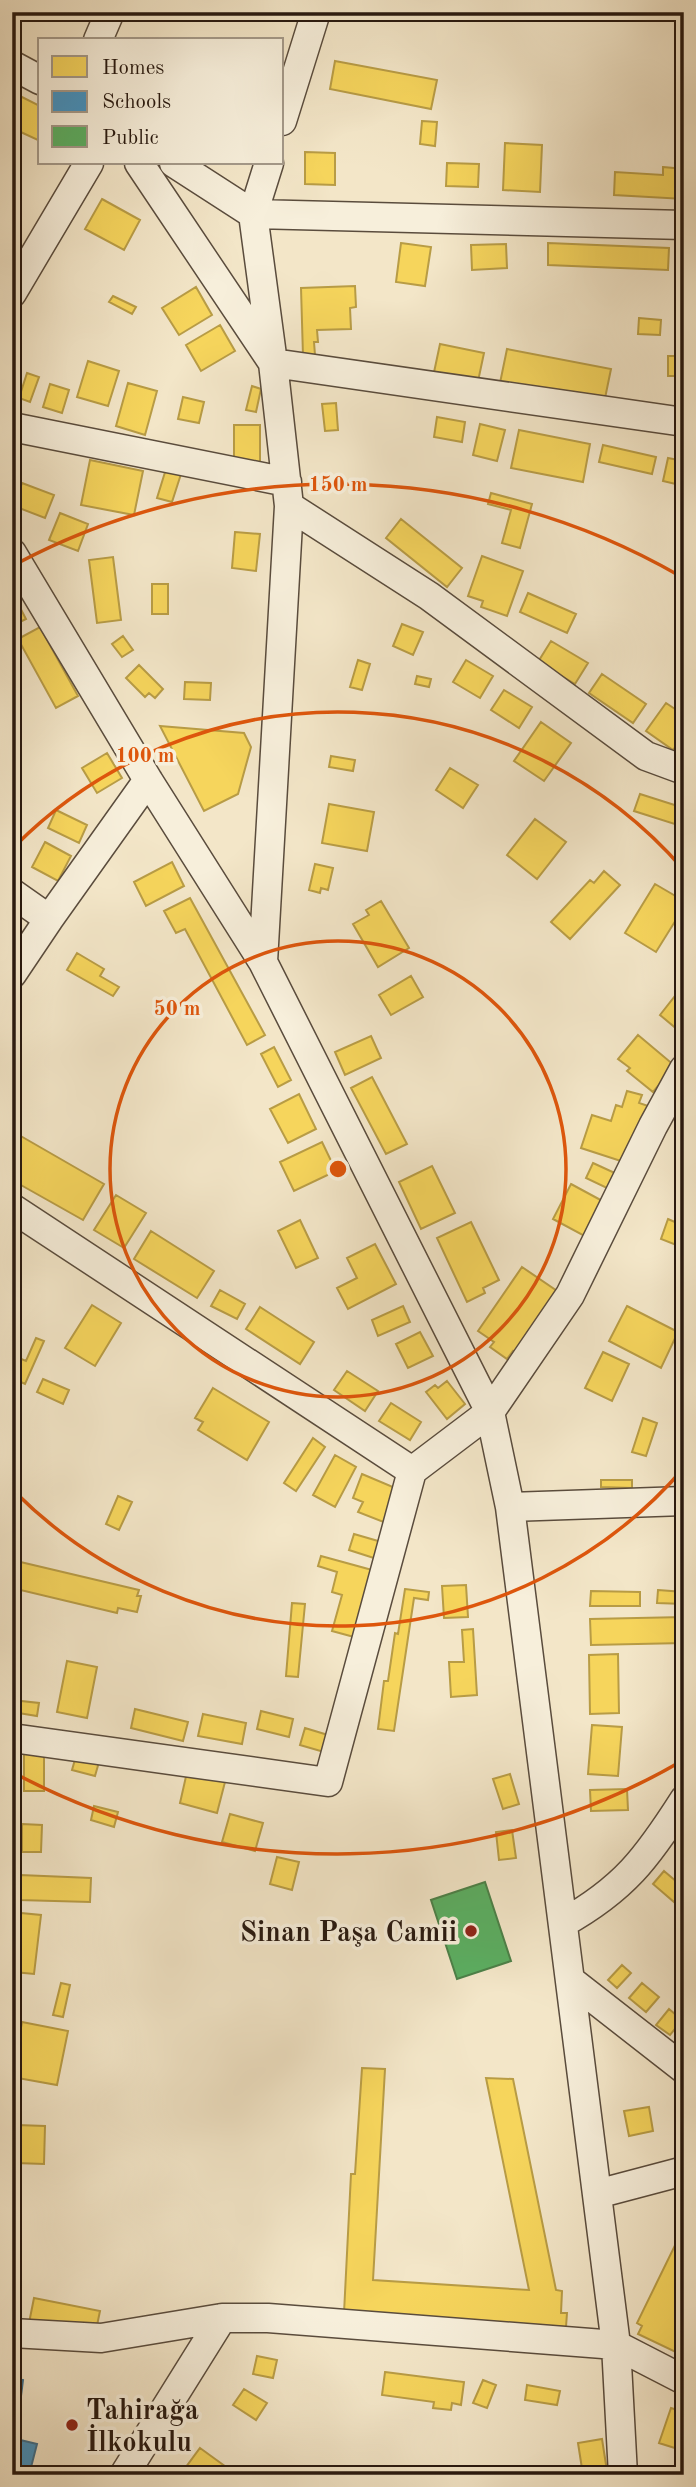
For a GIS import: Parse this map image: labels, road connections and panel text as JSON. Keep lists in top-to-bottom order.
{
  "places": ["Sinan Paşa Camii", "Tahirağa İlkokulu"],
  "legend": ["Homes", "Schools", "Public"],
  "rings": ["150 m", "100 m", "50 m"]
}
